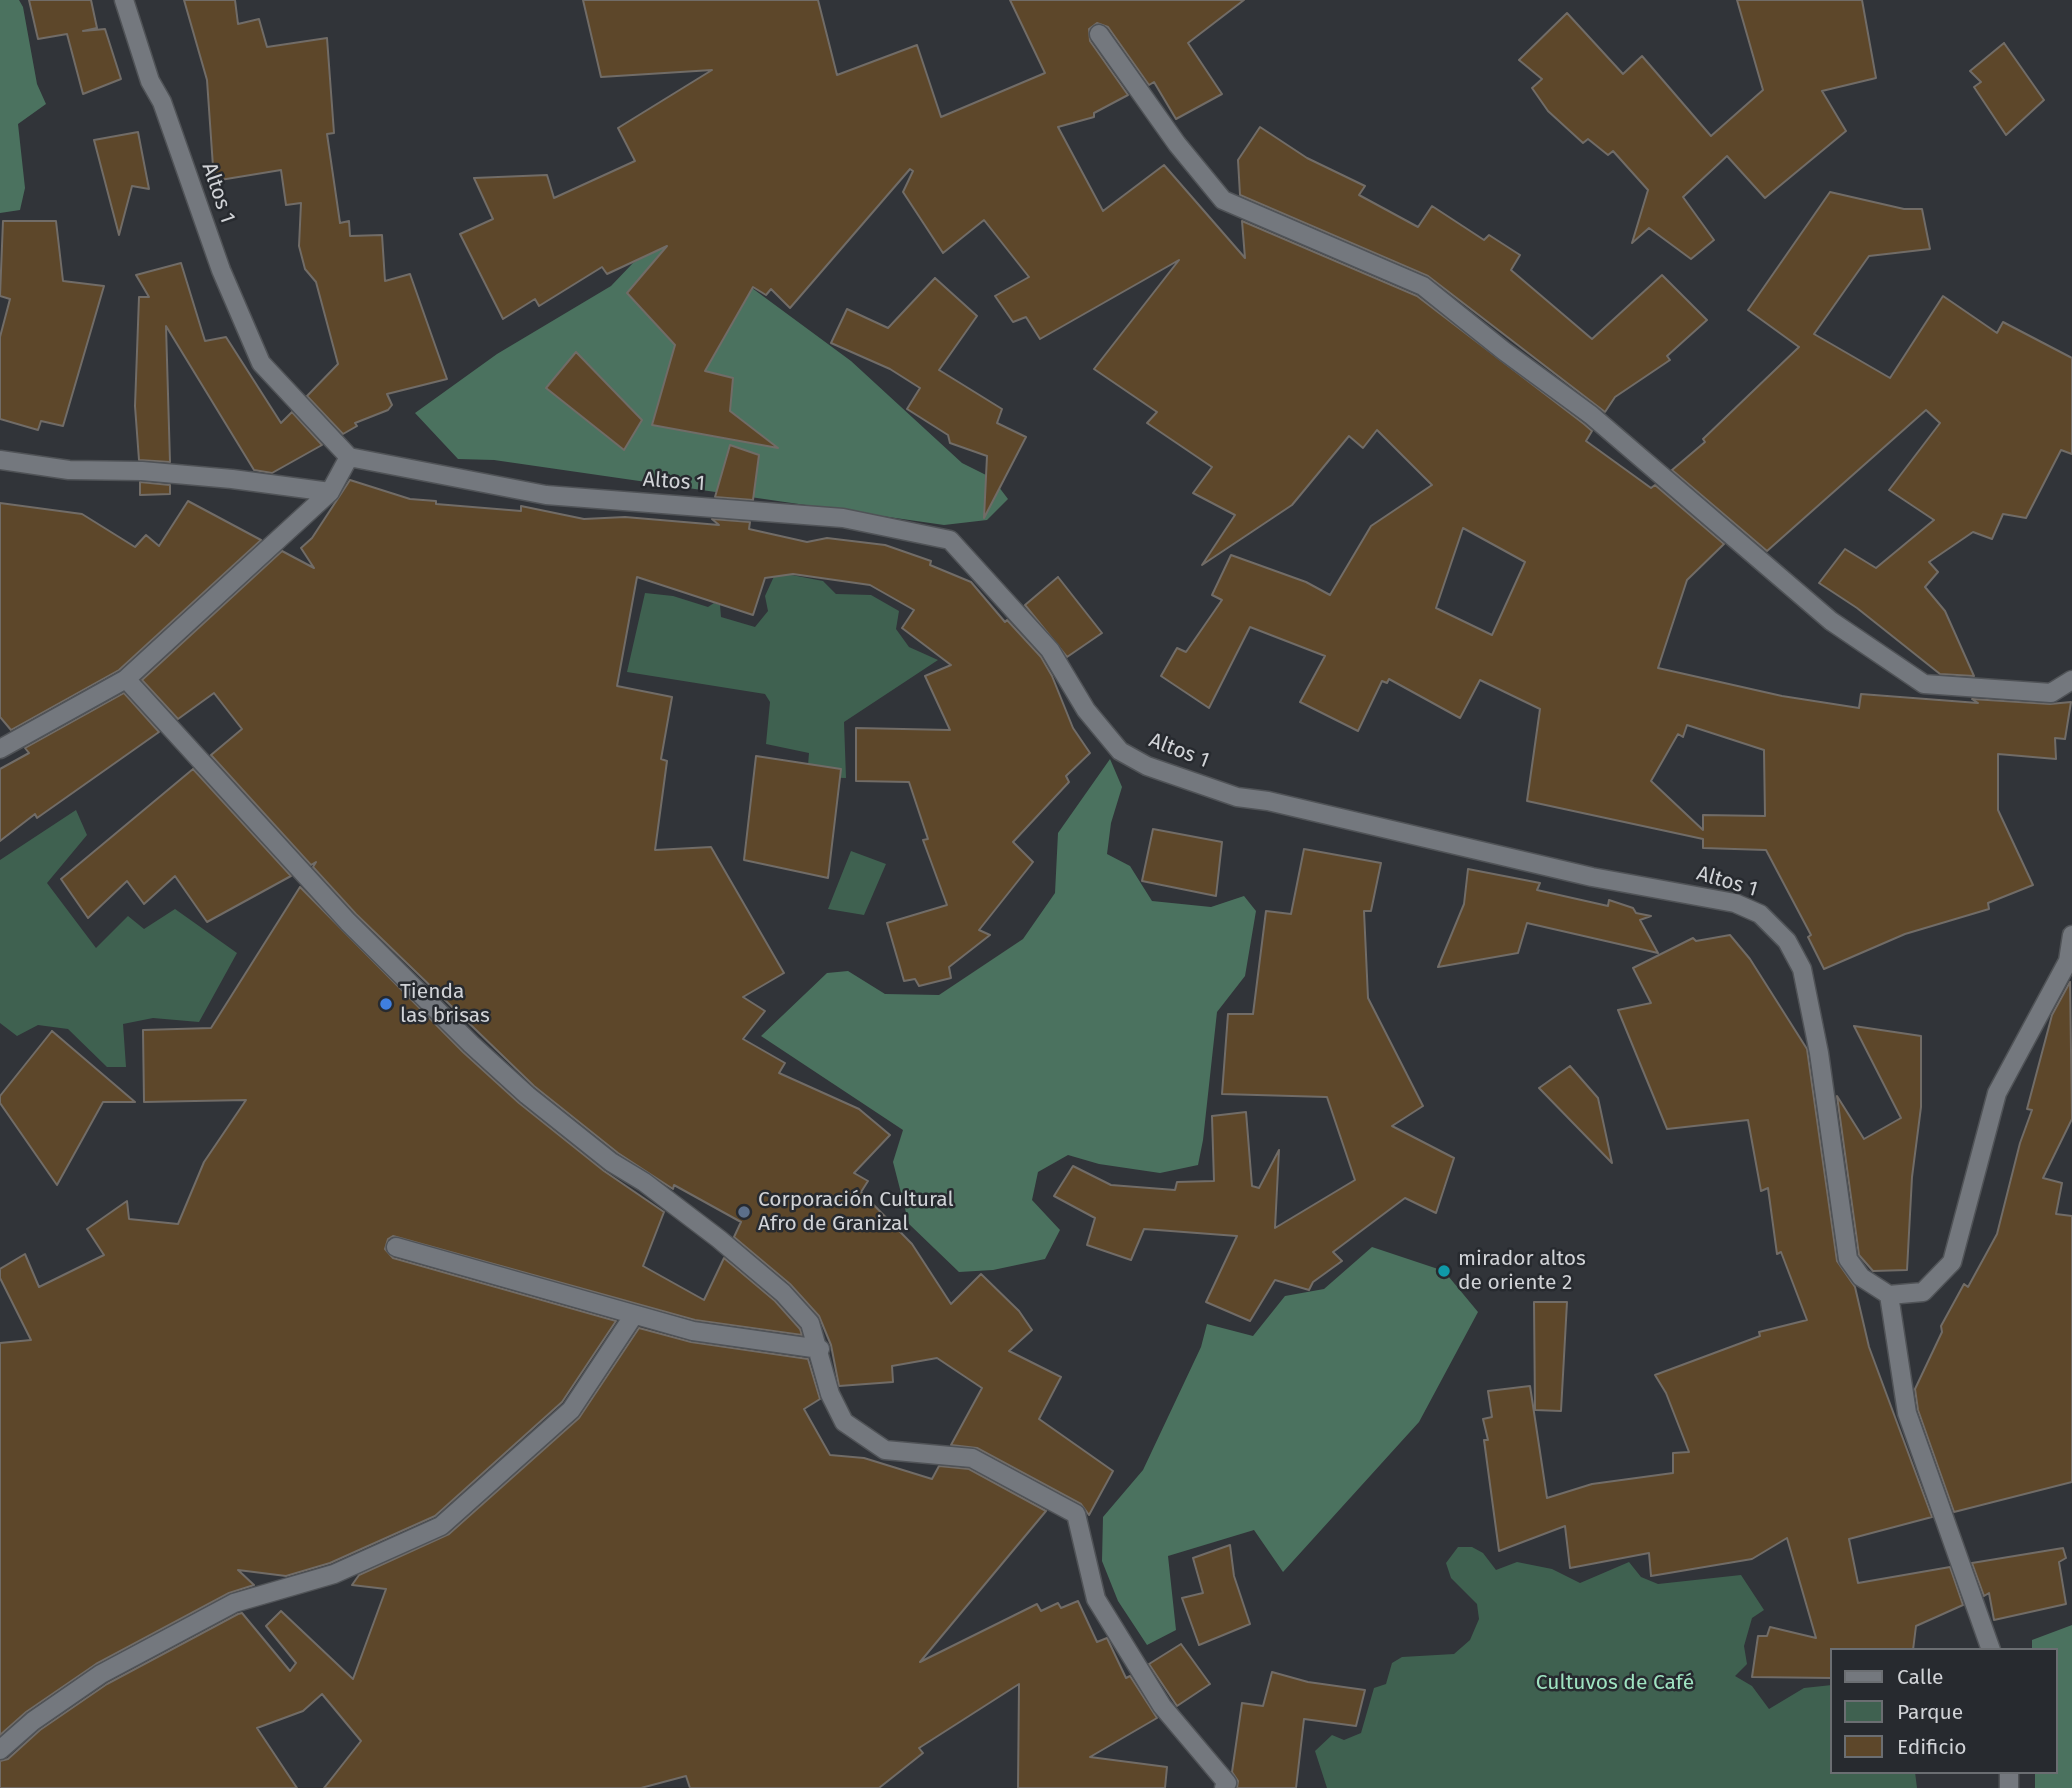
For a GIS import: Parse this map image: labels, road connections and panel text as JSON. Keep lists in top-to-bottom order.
{
  "streets": {
    "street": ["Altos 1"]
  },
  "parks": ["Cultuvos de Café"],
  "places": ["Tienda las brisas", "Corporación Cultural Afro de Granizal", "mirador altos de oriente 2"],
  "legend": ["Calle", "Parque", "Edificio"]
}
